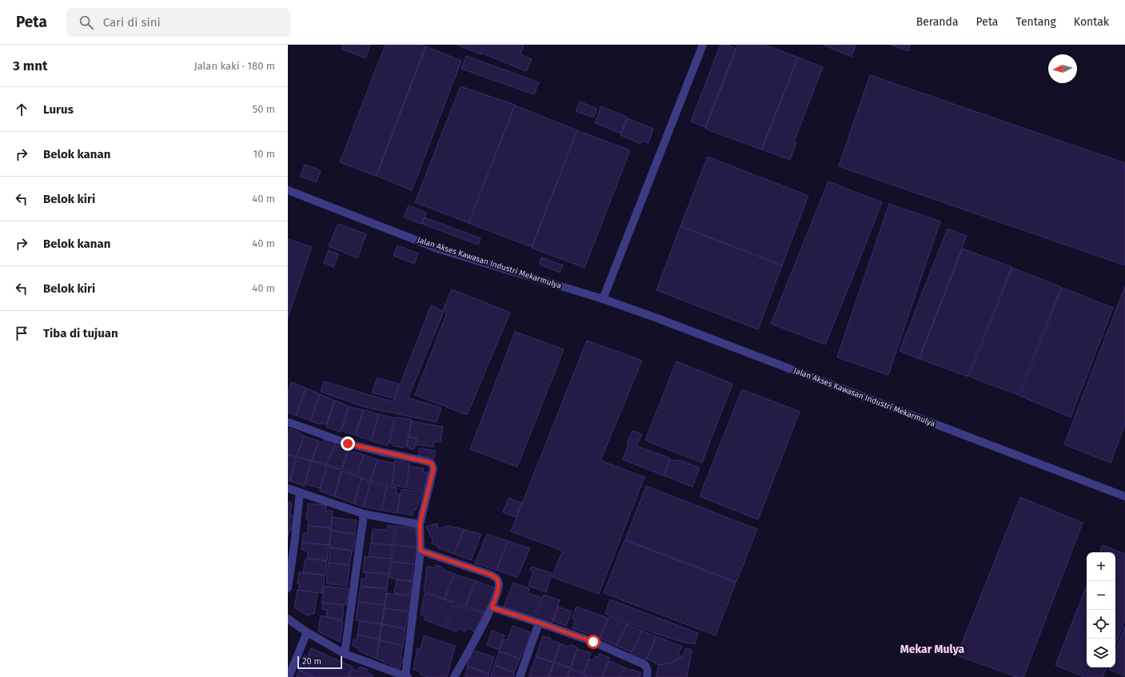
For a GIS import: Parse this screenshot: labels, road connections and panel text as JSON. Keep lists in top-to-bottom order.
{
  "streets": {
    "street": ["Jalan Akses Kawasan Industri Mekarmulya"]
  },
  "districts": ["Mekar Mulya"],
  "scale_bar": "20 m",
  "north": "left",
  "page": {
    "header": "Peta",
    "search": "Cari di sini",
    "nav": [
      "Beranda",
      "Peta",
      "Tentang",
      "Kontak"
    ],
    "heading": ["3 mnt", "Jalan kaki · 180 m"],
    "list": [
      ["Lurus", "50 m"],
      ["Belok kanan", "10 m"],
      ["Belok kiri", "40 m"],
      ["Belok kanan", "40 m"],
      ["Belok kiri", "40 m"],
      "Tiba di tujuan"
    ],
    "map_buttons": ["+", "−"],
    "scale": "20 m"
  }
}
